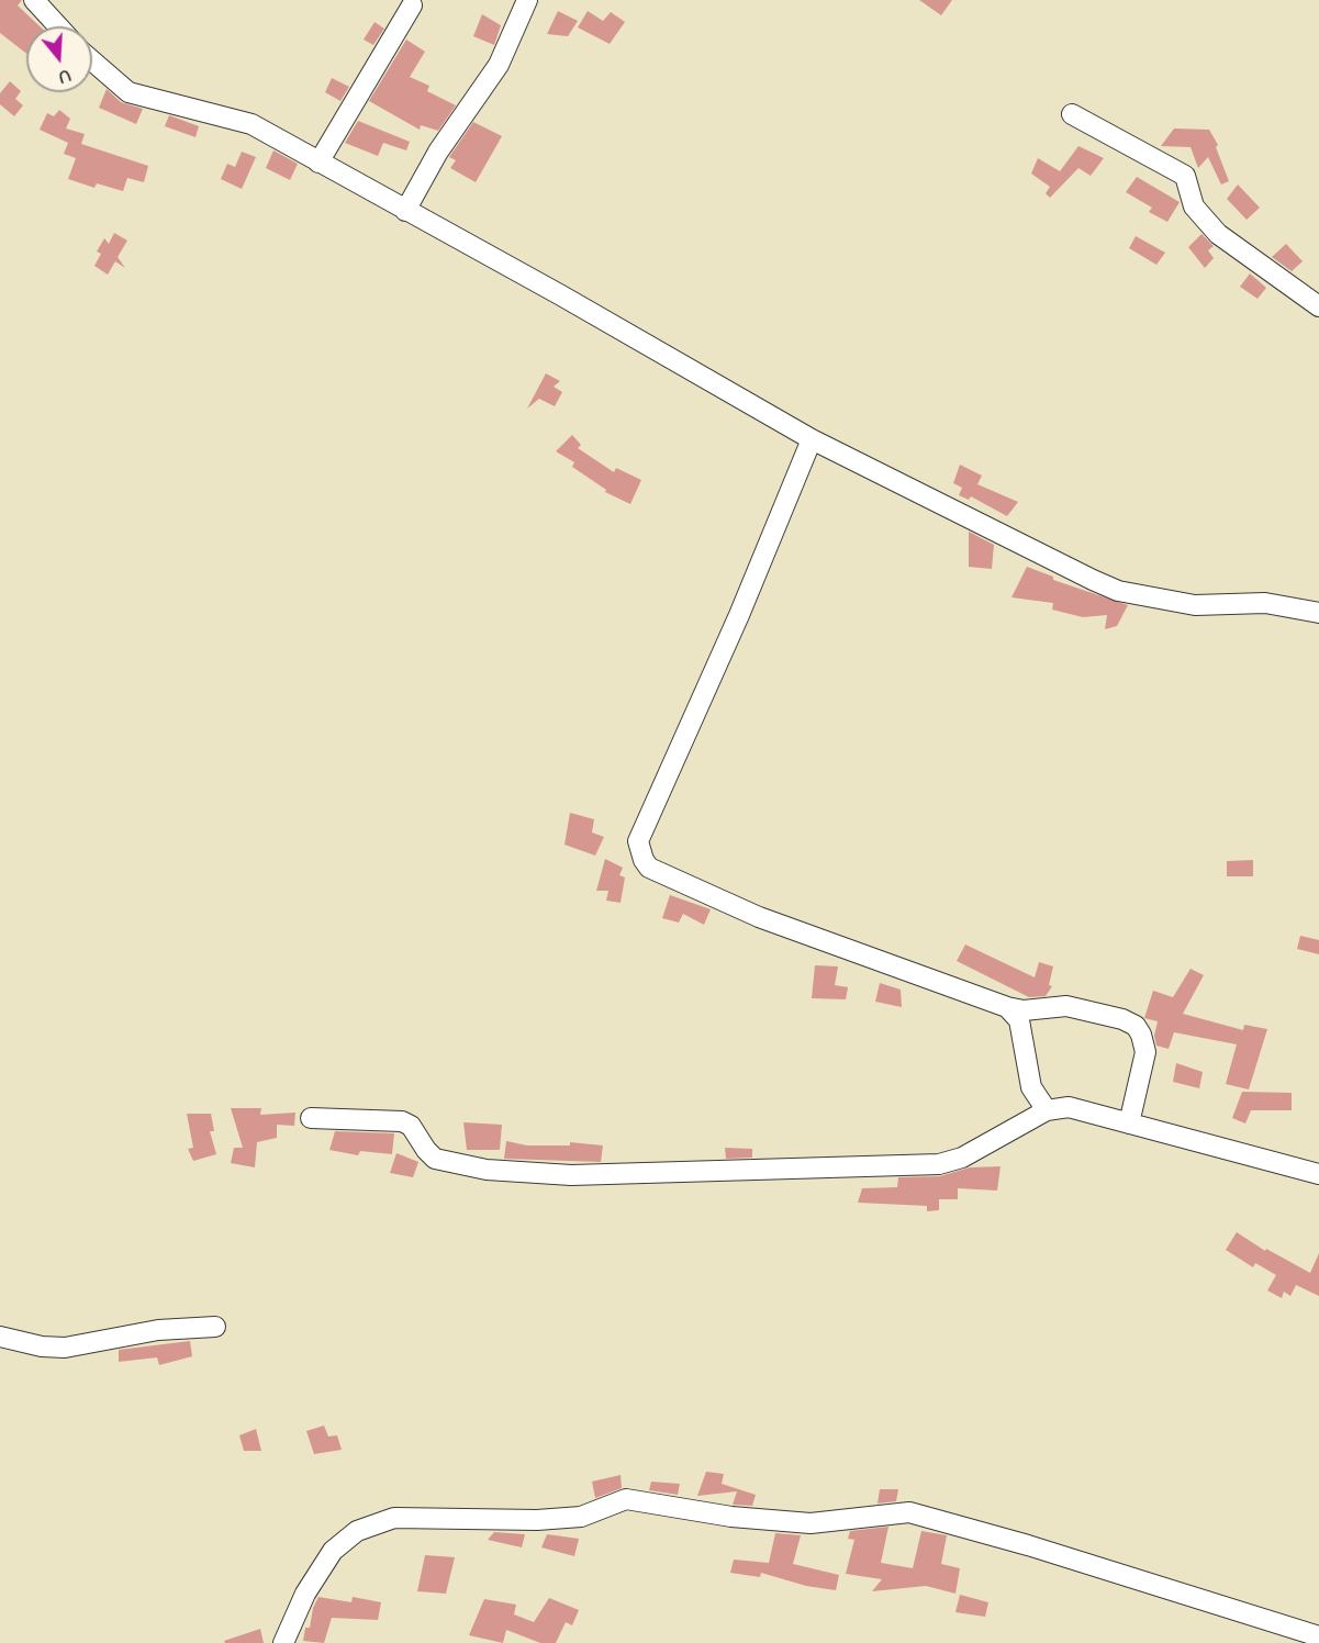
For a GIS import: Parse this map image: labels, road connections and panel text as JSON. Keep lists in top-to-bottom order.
{
  "north": "bottom"
}
